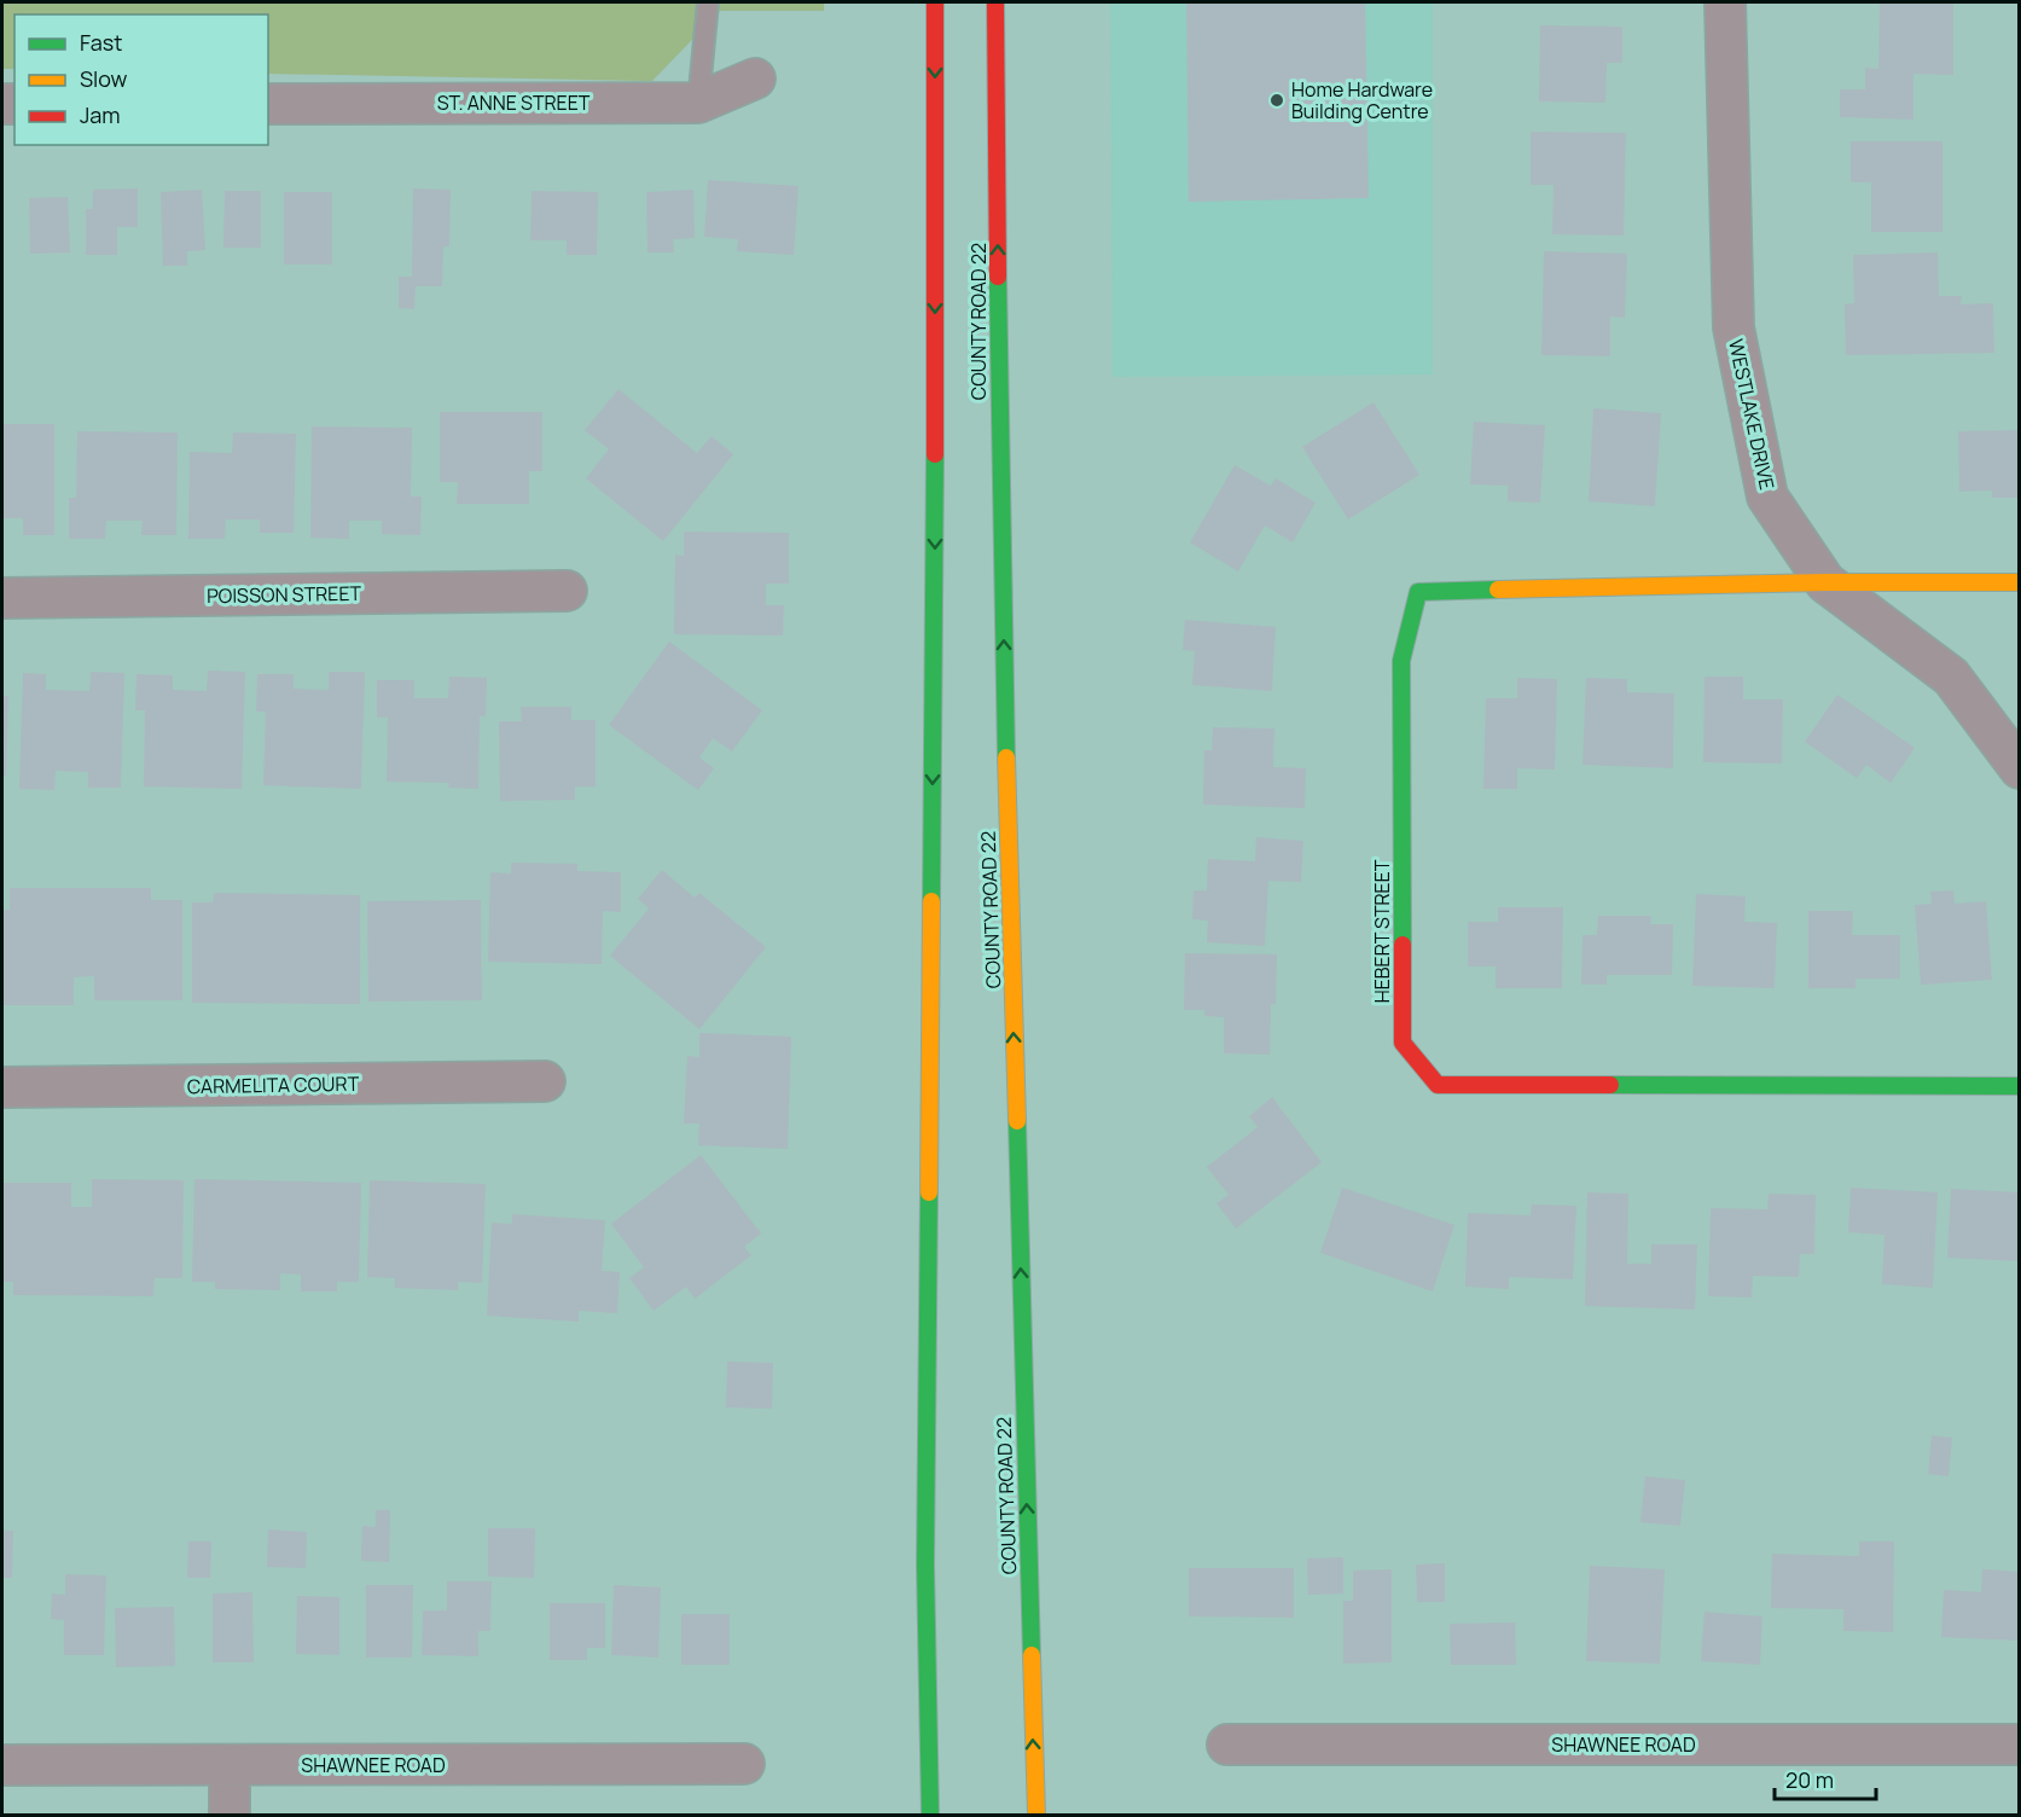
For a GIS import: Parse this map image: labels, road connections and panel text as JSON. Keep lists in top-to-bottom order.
{
  "streets": {
    "main road": ["COUNTY ROAD 22", "HEBERT STREET"],
    "street": [
      "ST. ANNE STREET",
      "WESTLAKE DRIVE",
      "POISSON STREET",
      "CARMELITA COURT",
      "SHAWNEE ROAD"
    ]
  },
  "crossings": [
    ["WESTLAKE DRIVE", "HEBERT STREET"]
  ],
  "places": ["Home Hardware Building Centre"],
  "legend": ["Fast", "Slow", "Jam"],
  "scale_bar": "20 m"
}
